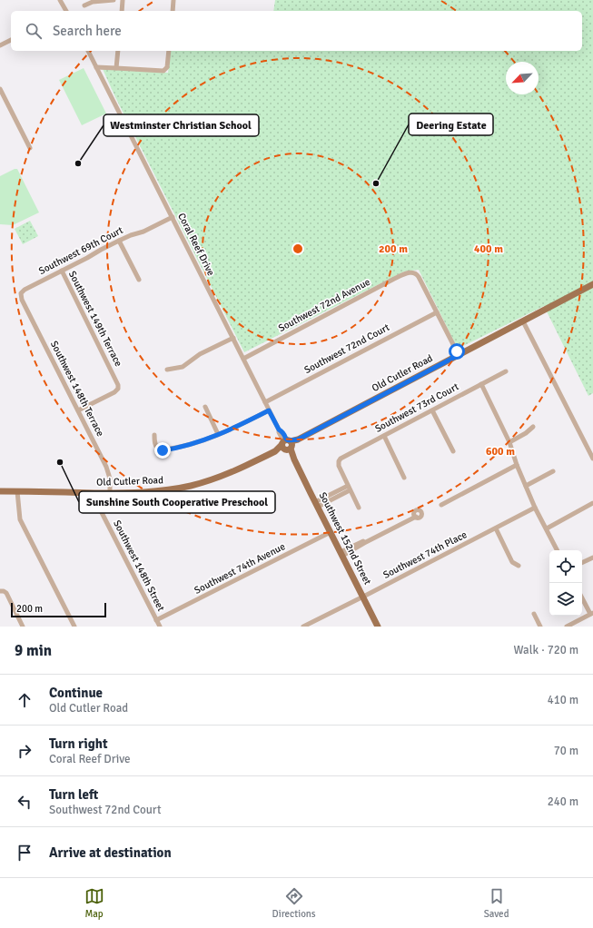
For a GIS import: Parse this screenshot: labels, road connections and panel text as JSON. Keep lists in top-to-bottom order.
{
  "streets": {
    "main road": ["Old Cutler Road", "Southwest 152nd Street"],
    "street": [
      "Coral Reef Drive",
      "Southwest 69th Court",
      "Southwest 72nd Avenue",
      "Southwest 149th Terrace",
      "Southwest 72nd Court",
      "Southwest 148th Terrace",
      "Southwest 73rd Court",
      "Southwest 74th Place",
      "Southwest 148th Street",
      "Southwest 74th Avenue"
    ]
  },
  "crossings": [
    ["Coral Reef Drive", "Southwest 69th Court"],
    ["Coral Reef Drive", "Southwest 72nd Avenue"],
    ["Coral Reef Drive", "Southwest 72nd Court"],
    ["Coral Reef Drive", "Old Cutler Road"],
    ["Coral Reef Drive", "Southwest 152nd Street"],
    ["Southwest 69th Court", "Southwest 149th Terrace"],
    ["Southwest 69th Court", "Southwest 148th Terrace"],
    ["Southwest 72nd Avenue", "Southwest 72nd Court"],
    ["Southwest 149th Terrace", "Southwest 148th Terrace"],
    ["Old Cutler Road", "Southwest 148th Terrace"],
    ["Old Cutler Road", "Southwest 152nd Street"],
    ["Old Cutler Road", "Southwest 148th Street"],
    ["Southwest 152nd Street", "Southwest 74th Place"],
    ["Southwest 152nd Street", "Southwest 74th Avenue"],
    ["Southwest 148th Street", "Southwest 74th Avenue"]
  ],
  "places": ["Westminster Christian School", "Deering Estate", "Sunshine South Cooperative Preschool"],
  "scale_bar": "200 m",
  "north": "bottom left",
  "page": {
    "search": "Search here",
    "scale": "200 m",
    "heading": ["9 min", "Walk · 720 m"],
    "list": [
      ["Continue", "Old Cutler Road", "410 m"],
      ["Turn right", "Coral Reef Drive", "70 m"],
      ["Turn left", "Southwest 72nd Court", "240 m"],
      "Arrive at destination"
    ],
    "nav": ["Map", "Directions", "Saved"]
  },
  "rings": ["200 m", "400 m", "600 m"]
}
